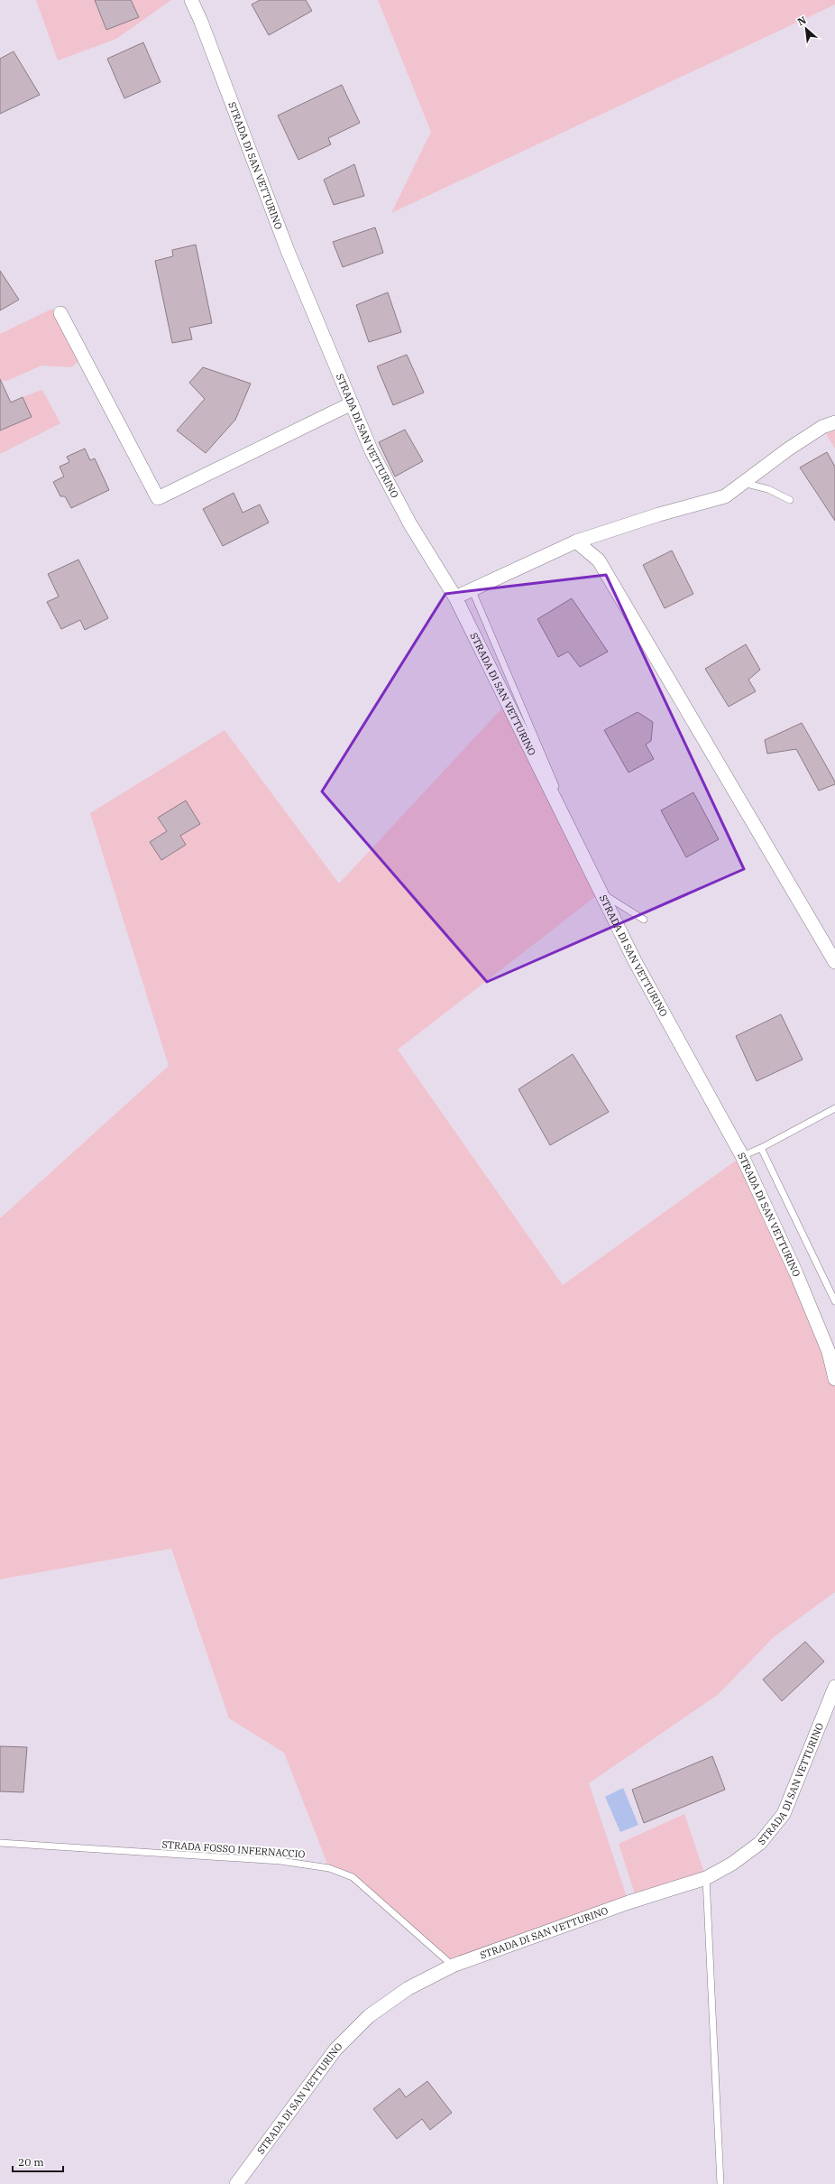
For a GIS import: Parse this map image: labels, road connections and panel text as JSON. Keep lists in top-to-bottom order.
{
  "streets": {
    "street": ["STRADA DI SAN VETTURINO"],
    "lane": ["STRADA FOSSO INFERNACCIO"]
  },
  "crossings": [
    ["STRADA DI SAN VETTURINO", "STRADA FOSSO INFERNACCIO"]
  ],
  "scale_bar": "20 m",
  "north": "top left"
}
